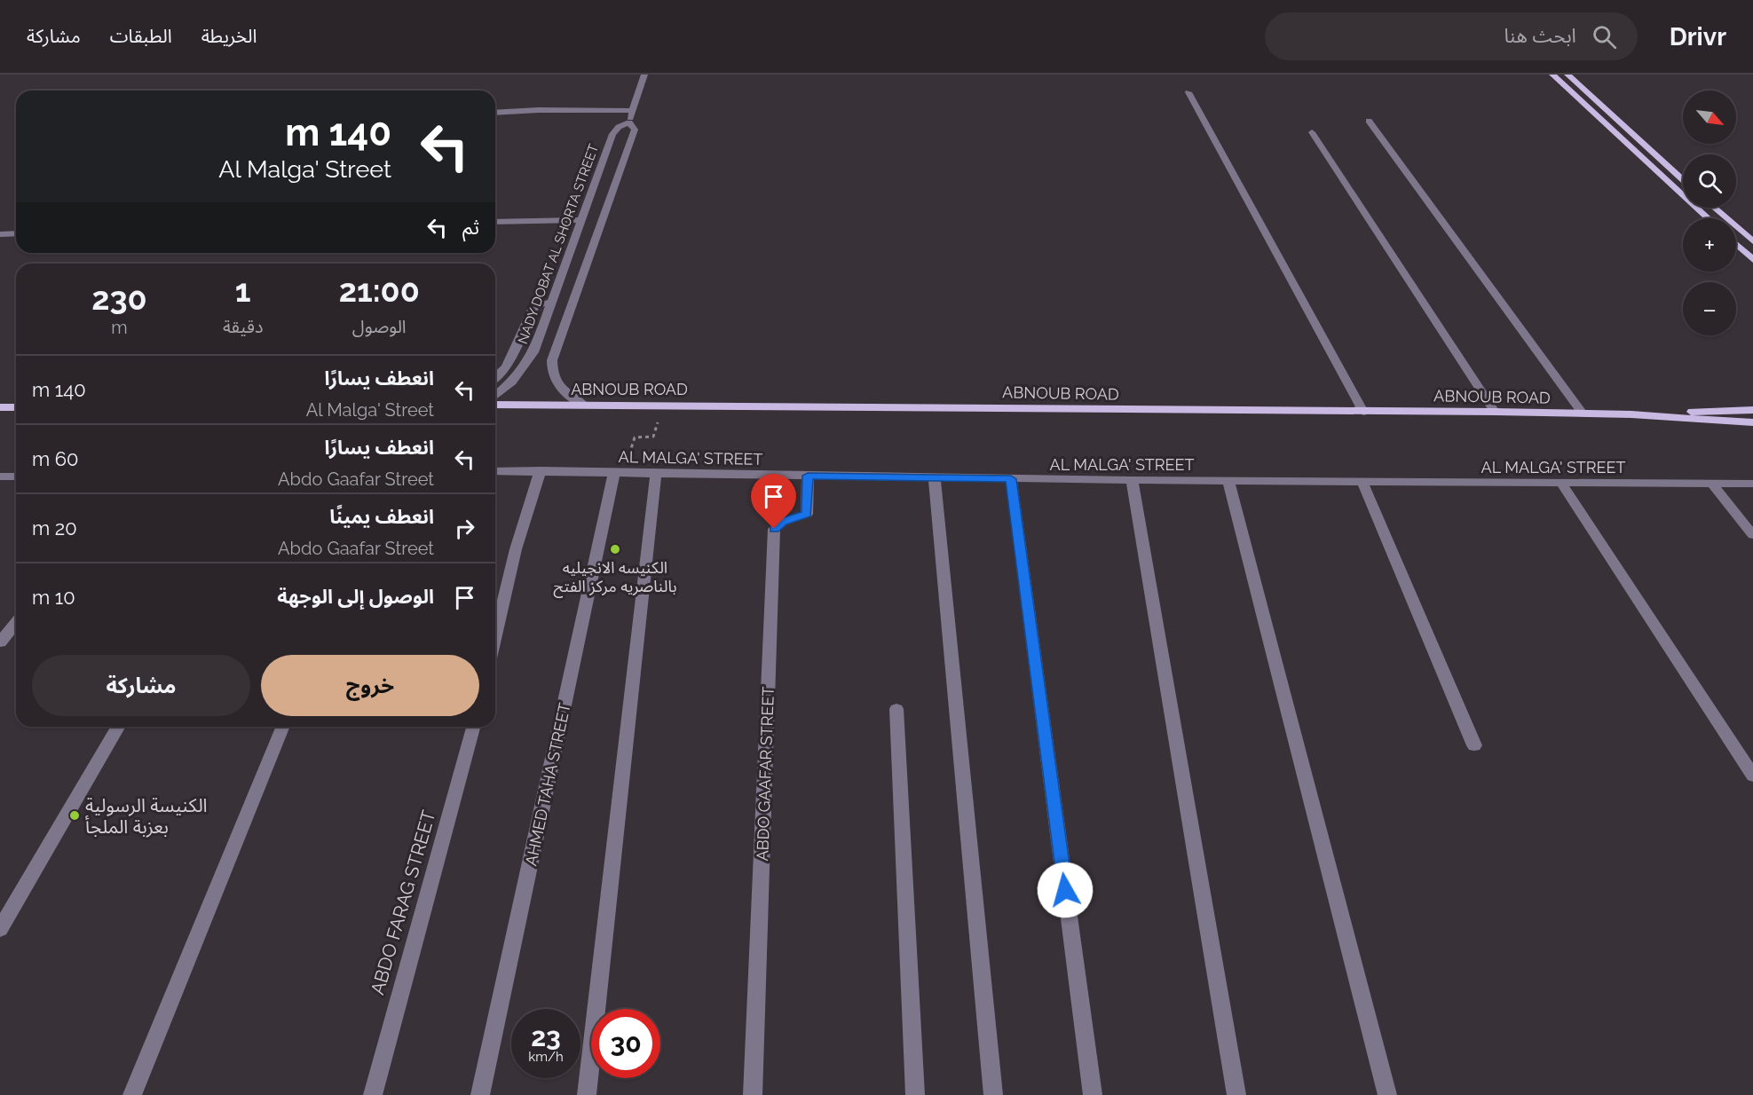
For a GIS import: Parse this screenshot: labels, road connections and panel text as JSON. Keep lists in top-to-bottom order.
{
  "streets": {
    "main road": ["ABNOUB ROAD"],
    "street": [
      "NADY DOBAT AL SHORTA STREET",
      "AL MALGA' STREET",
      "ABDO GAAFAR STREET",
      "AHMED TAHA STREET",
      "ABDO FARAG STREET"
    ]
  },
  "crossings": [
    ["AL MALGA' STREET", "ABDO GAAFAR STREET"],
    ["AL MALGA' STREET", "AHMED TAHA STREET"]
  ],
  "places": ["الكنيسه الانجيليه بالناصريه مركز الفتح", "الكنيسة الرسولية بعزبة الملجأ"],
  "north": "bottom right",
  "page": {
    "header": "Drivr",
    "search": "ابحث هنا",
    "nav": ["الخريطة", "الطبقات", "مشاركة"],
    "map_buttons": ["+", "−"],
    "turn": ["140 m", "Al Malga' Street"],
    "then": "ثم",
    "eta": [
      "21:00",
      "الوصول",
      "1",
      "دقيقة",
      "230",
      "m"
    ],
    "list": [
      {
        "name": "انعطف يسارًا",
        "note": "Al Malga' Street",
        "value": "140 m"
      },
      {
        "name": "انعطف يسارًا",
        "note": "Abdo Gaafar Street",
        "value": "60 m"
      },
      {
        "name": "انعطف يمينًا",
        "note": "Abdo Gaafar Street",
        "value": "20 m"
      },
      {
        "name": "الوصول إلى الوجهة",
        "value": "10 m"
      }
    ],
    "buttons": ["خروج", "مشاركة"],
    "speed": "23 km/h",
    "limit": "30"
  }
}
